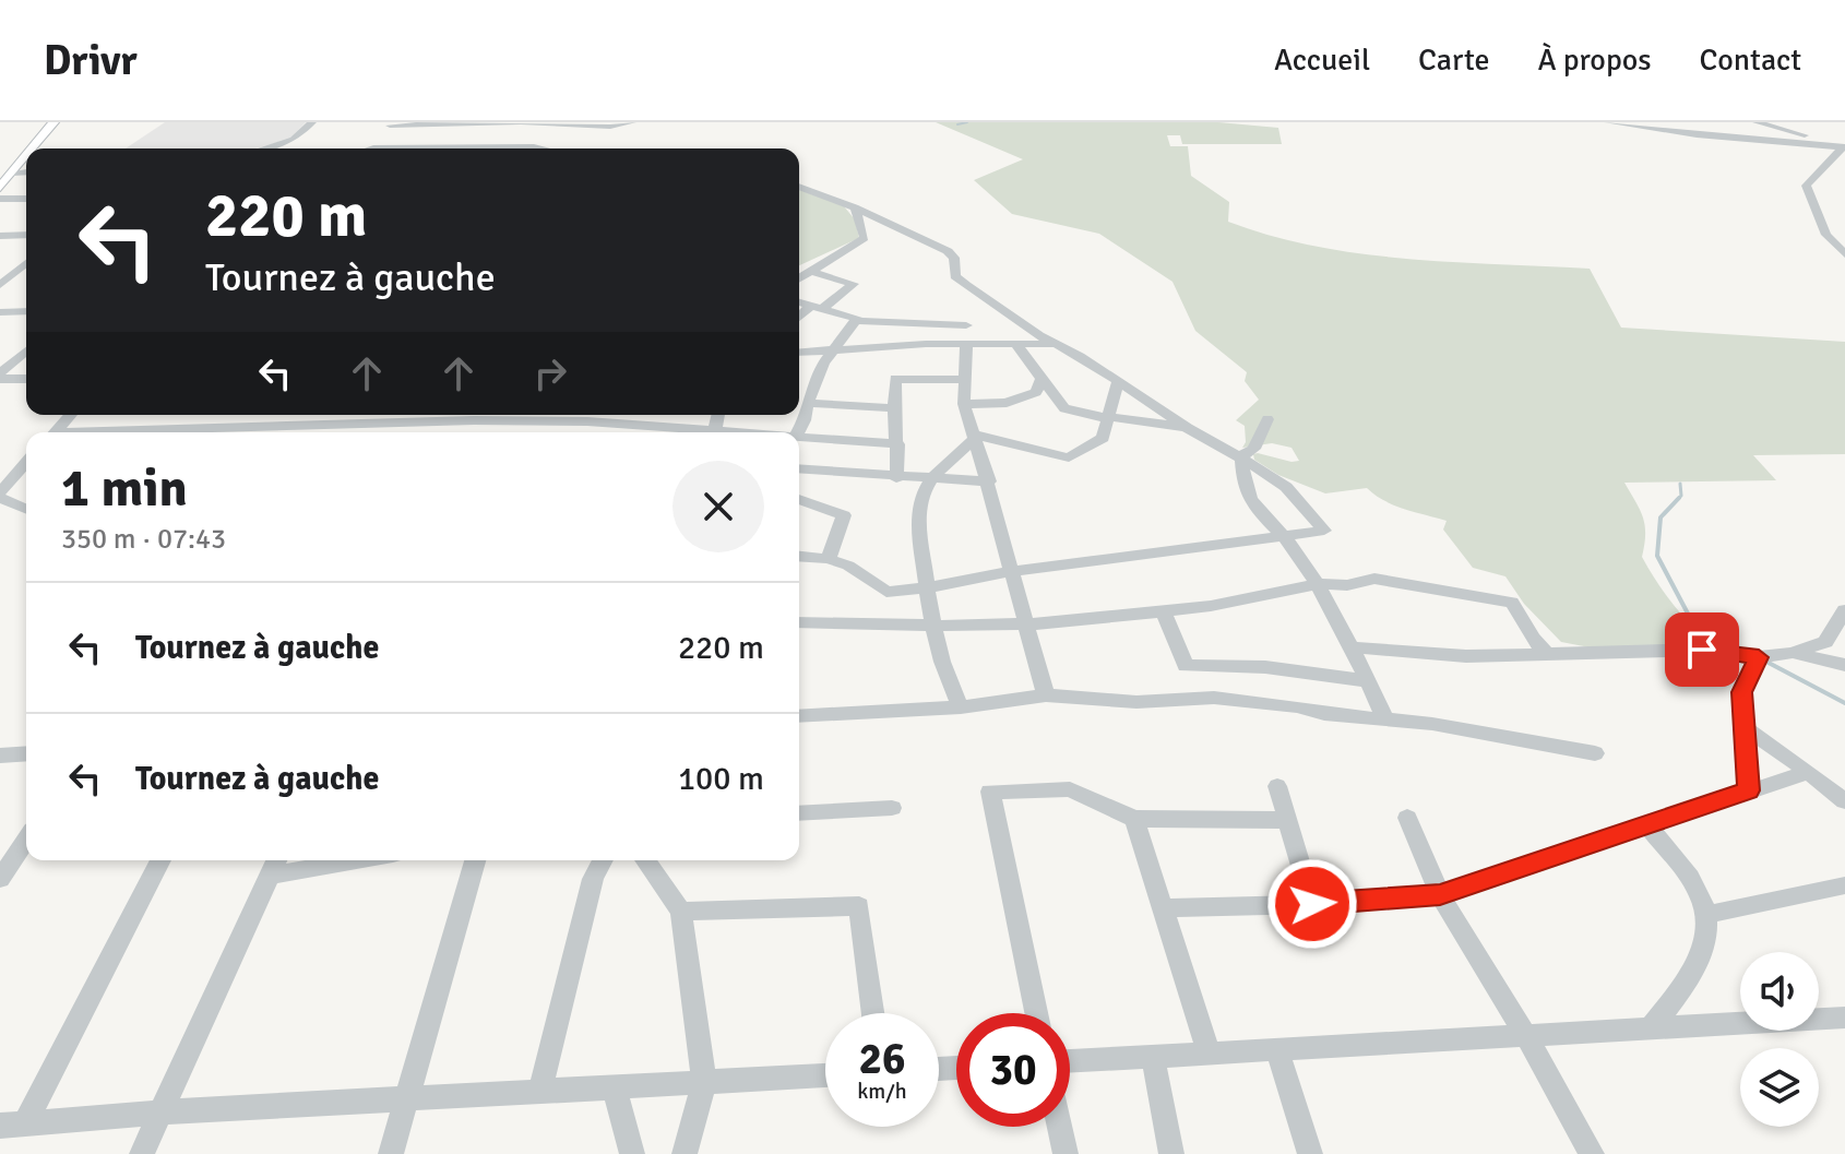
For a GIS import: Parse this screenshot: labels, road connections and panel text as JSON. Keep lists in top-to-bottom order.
{
  "page": {
    "header": "Drivr",
    "nav": [
      "Accueil",
      "Carte",
      "À propos",
      "Contact"
    ],
    "turn": ["220 m", "Tournez à gauche"],
    "heading": ["1 min", "350 m · 07:43"],
    "list": [
      {
        "name": "Tournez à gauche",
        "value": "220 m"
      },
      {
        "name": "Tournez à gauche",
        "value": "100 m"
      }
    ],
    "speed": "26 km/h",
    "limit": "30"
  }
}
